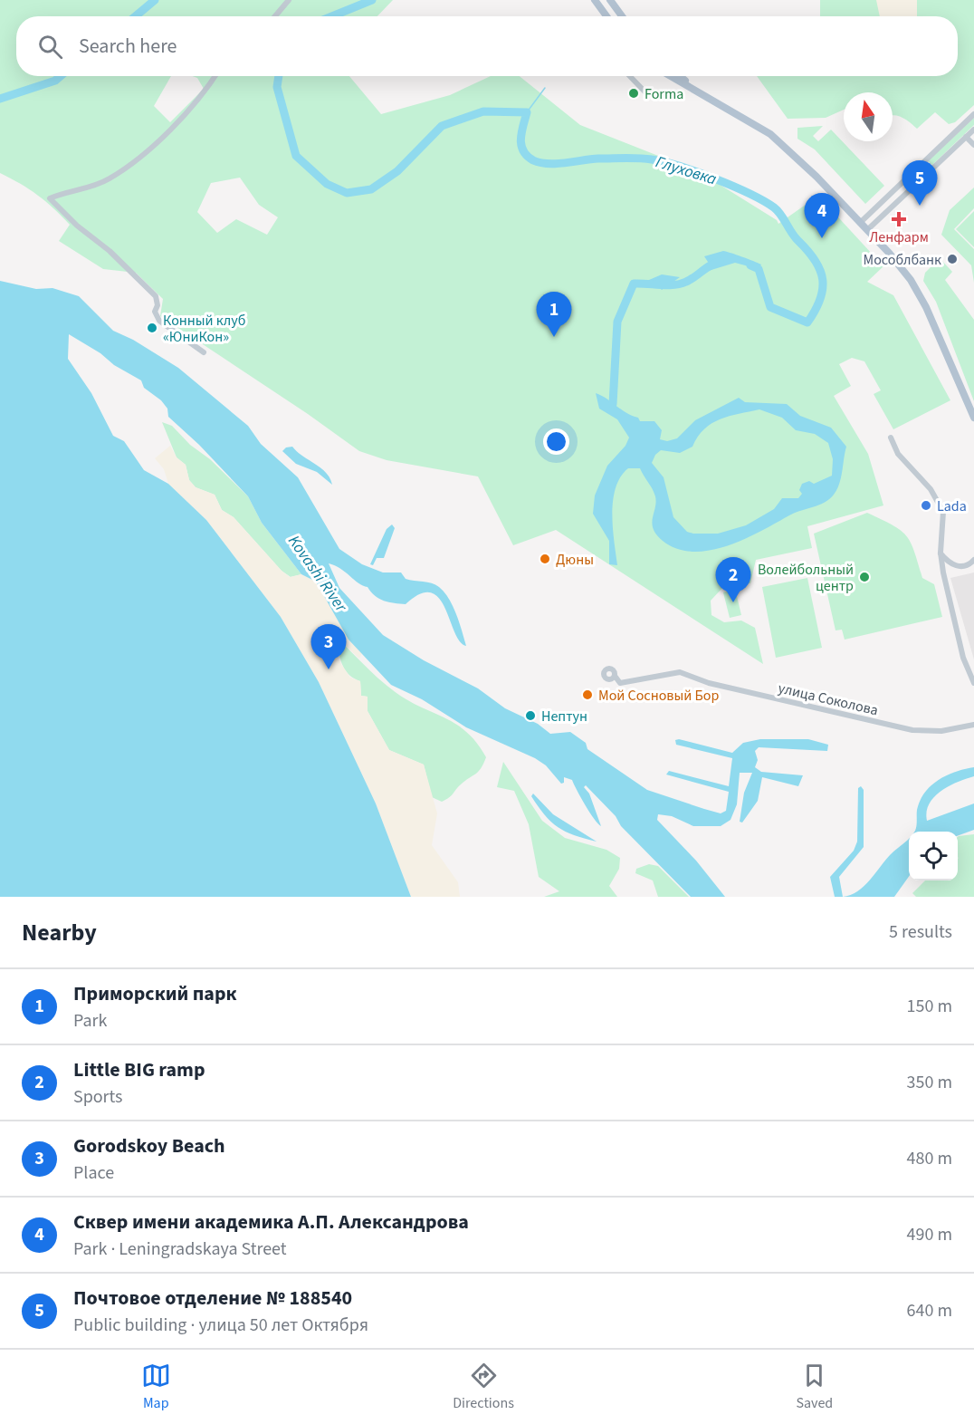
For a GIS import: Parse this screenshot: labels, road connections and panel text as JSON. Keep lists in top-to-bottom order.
{
  "streets": {
    "street": ["улица Соколова"]
  },
  "water": ["Глуховка", "Kovashi River"],
  "places": {
    "other": [
      "Forma",
      "Мособлбанк",
      "Конный клуб «ЮниКон»",
      "Lada",
      "Дюны",
      "Волейбольный центр",
      "Мой Сосновый Бор",
      "Нептун"
    ],
    "health": ["Ленфарм"]
  },
  "north": "top",
  "page": {
    "search": "Search here",
    "pins": [
      "5",
      "4",
      "1",
      "2",
      "3"
    ],
    "heading": ["Nearby", "5 results"],
    "list": [
      {
        "mark": "1",
        "name": "Приморский парк",
        "note": "Park",
        "value": "150 m"
      },
      {
        "mark": "2",
        "name": "Little BIG ramp",
        "note": "Sports",
        "value": "350 m"
      },
      {
        "mark": "3",
        "name": "Gorodskoy Beach",
        "note": "Place",
        "value": "480 m"
      },
      {
        "mark": "4",
        "name": "Сквер имени академика А.П. Александрова",
        "note": "Park · Leningradskaya Street",
        "value": "490 m"
      },
      {
        "mark": "5",
        "name": "Почтовое отделение № 188540",
        "note": "Public building · улица 50 лет Октября",
        "value": "640 m"
      }
    ],
    "nav": ["Map", "Directions", "Saved"]
  }
}
